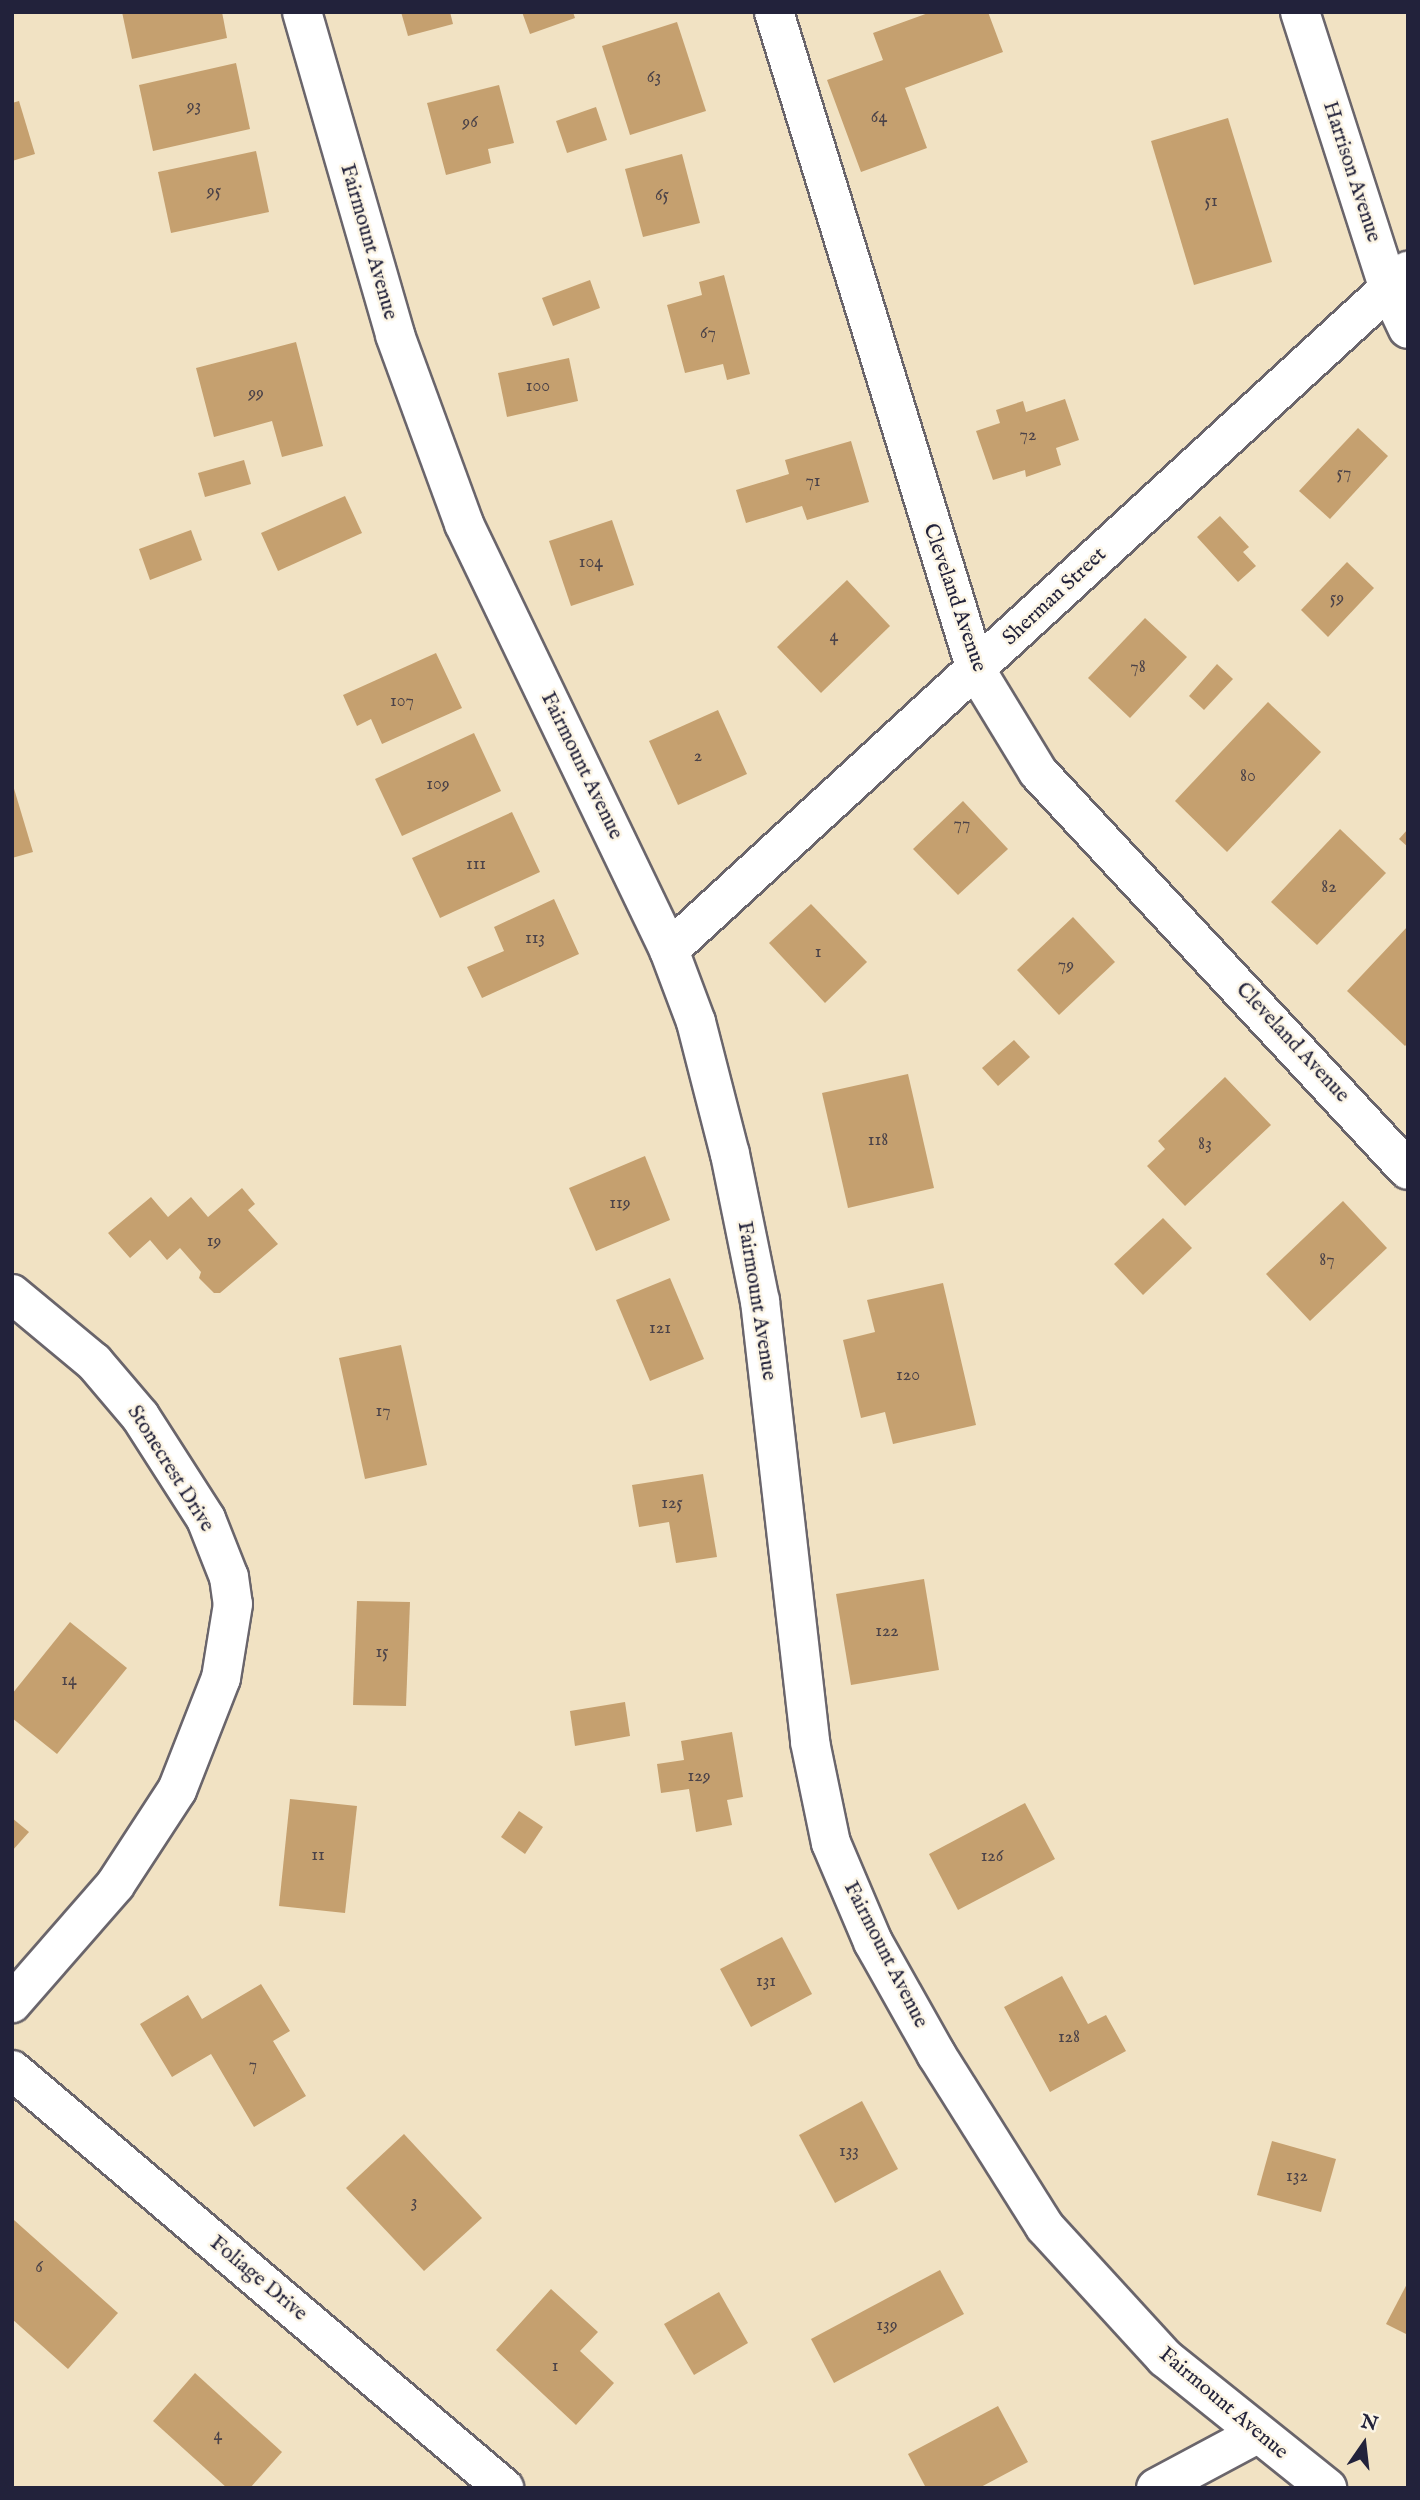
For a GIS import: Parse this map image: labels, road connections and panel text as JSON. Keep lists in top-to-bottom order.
{
  "streets": {
    "street": [
      "Harrison Avenue",
      "Fairmount Avenue",
      "Sherman Street",
      "Cleveland Avenue",
      "Stonecrest Drive",
      "Foliage Drive"
    ]
  },
  "crossings": [
    ["Harrison Avenue", "Sherman Street"],
    ["Fairmount Avenue", "Sherman Street"],
    ["Sherman Street", "Cleveland Avenue"]
  ],
  "house_numbers": [
    "63",
    "93",
    "64",
    "96",
    "95",
    "65",
    "51",
    "67",
    "100",
    "99",
    "72",
    "57",
    "71",
    "104",
    "59",
    "4",
    "78",
    "107",
    "2",
    "80",
    "109",
    "77",
    "111",
    "82",
    "113",
    "1",
    "79",
    "118",
    "83",
    "119",
    "19",
    "87",
    "121",
    "120",
    "17",
    "125",
    "122",
    "15",
    "14",
    "129",
    "11",
    "126",
    "131",
    "128",
    "7",
    "133",
    "132",
    "3",
    "6",
    "139",
    "1",
    "4"
  ],
  "north": "top"
}
